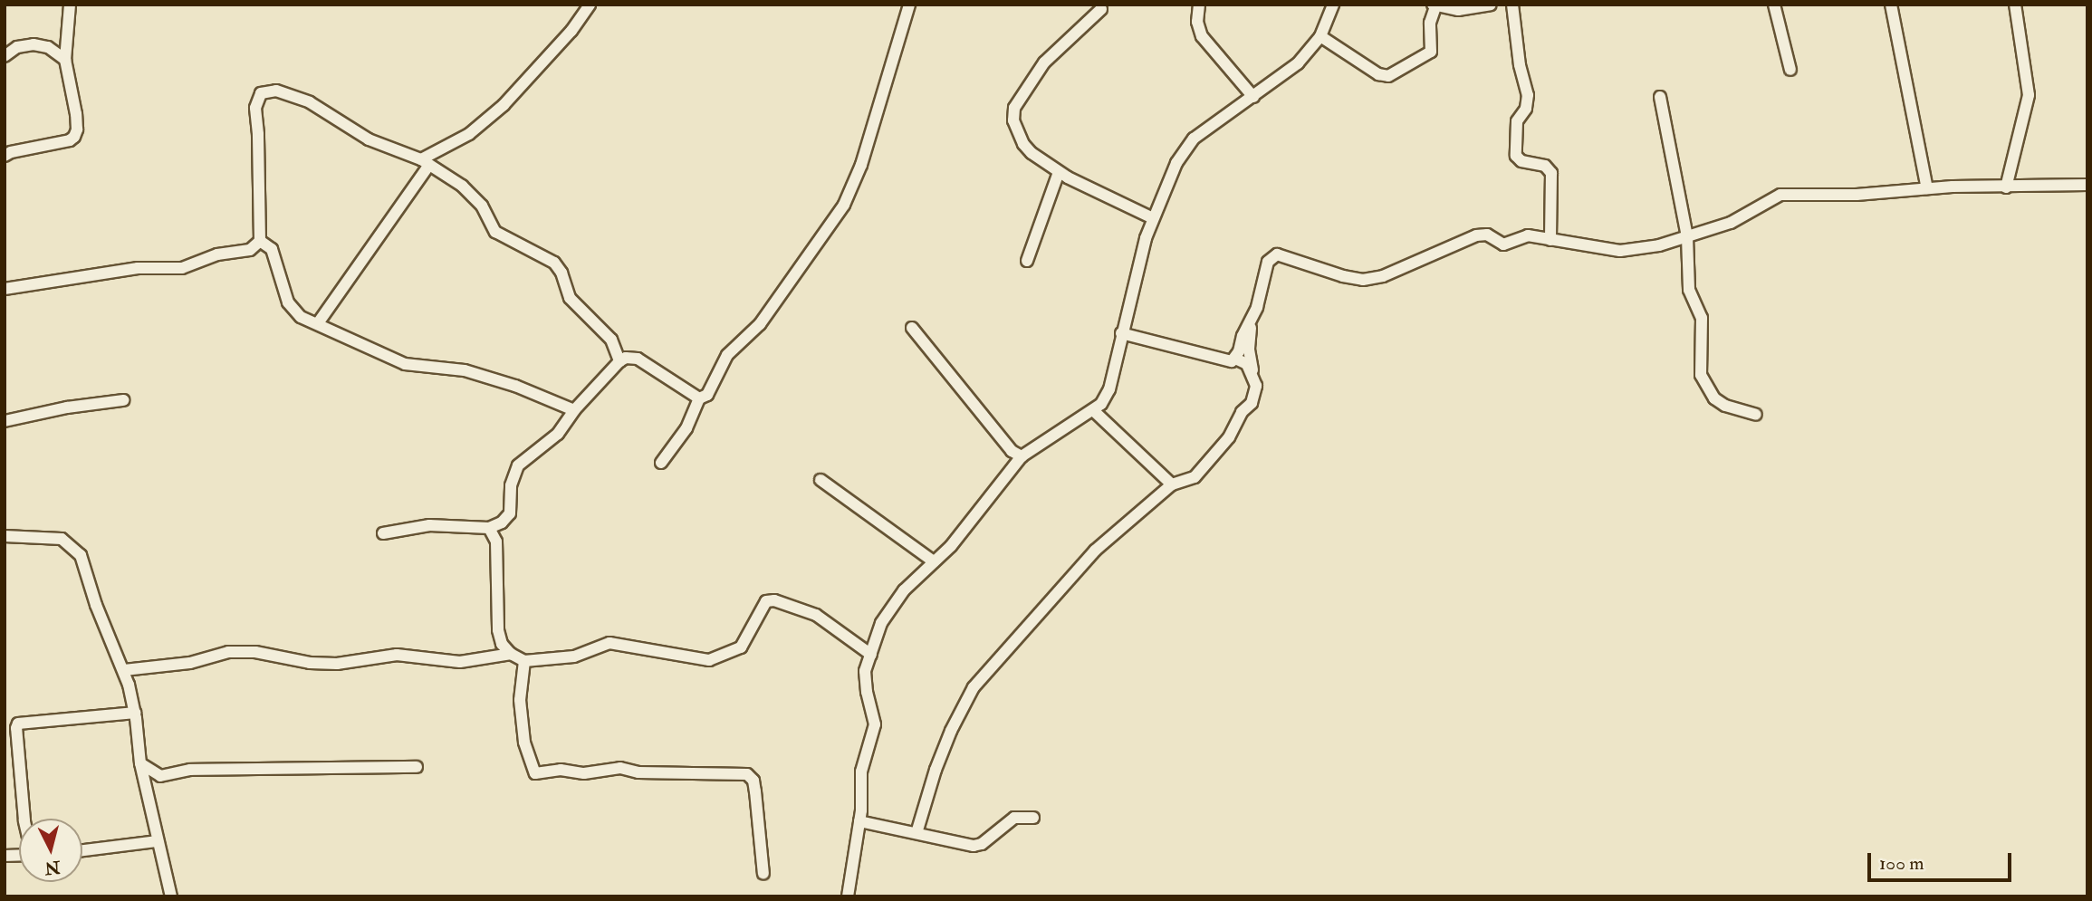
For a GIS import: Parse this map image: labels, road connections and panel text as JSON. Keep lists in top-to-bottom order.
{
  "scale_bar": "100 m",
  "north": "bottom"
}
